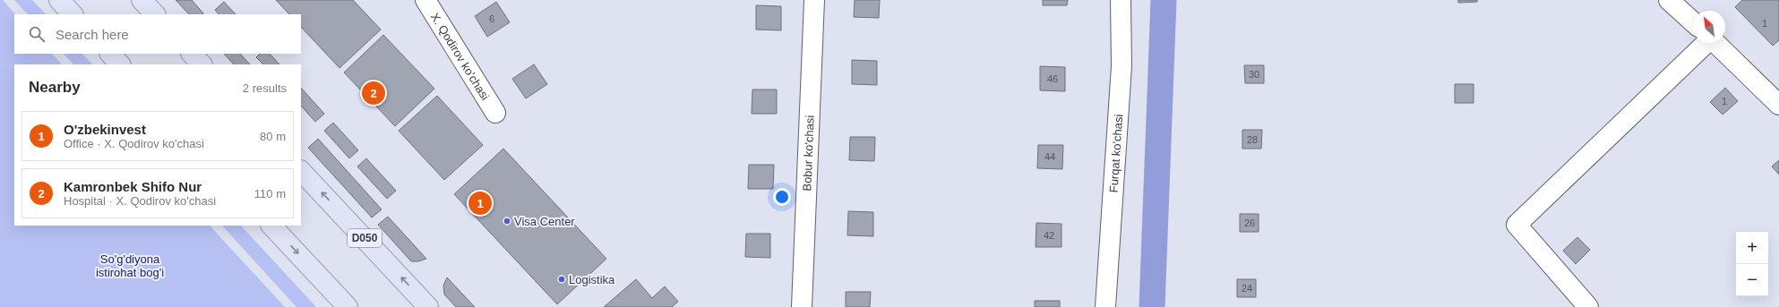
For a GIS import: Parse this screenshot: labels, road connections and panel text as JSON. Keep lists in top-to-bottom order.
{
  "streets": {
    "main road": ["D050"],
    "street": ["X. Qodirov ko'chasi", "Bobur ko'chasi", "Furqat ko'chasi"]
  },
  "parks": ["So'g'diyona istirohat bog'i"],
  "places": ["Visa Center", "Logistika"],
  "house_numbers": [
    "6",
    "1",
    "30",
    "46",
    "1",
    "28",
    "44",
    "26",
    "42",
    "24"
  ],
  "north": "top left",
  "page": {
    "search": "Search here",
    "heading": ["Nearby", "2 results"],
    "pins": ["2", "1"],
    "list": [
      {
        "mark": "1",
        "name": "O'zbekinvest",
        "note": "Office · X. Qodirov ko'chasi",
        "value": "80 m"
      },
      {
        "mark": "2",
        "name": "Kamronbek Shifo Nur",
        "note": "Hospital · X. Qodirov ko'chasi",
        "value": "110 m"
      }
    ],
    "map_buttons": ["+", "−"]
  }
}
